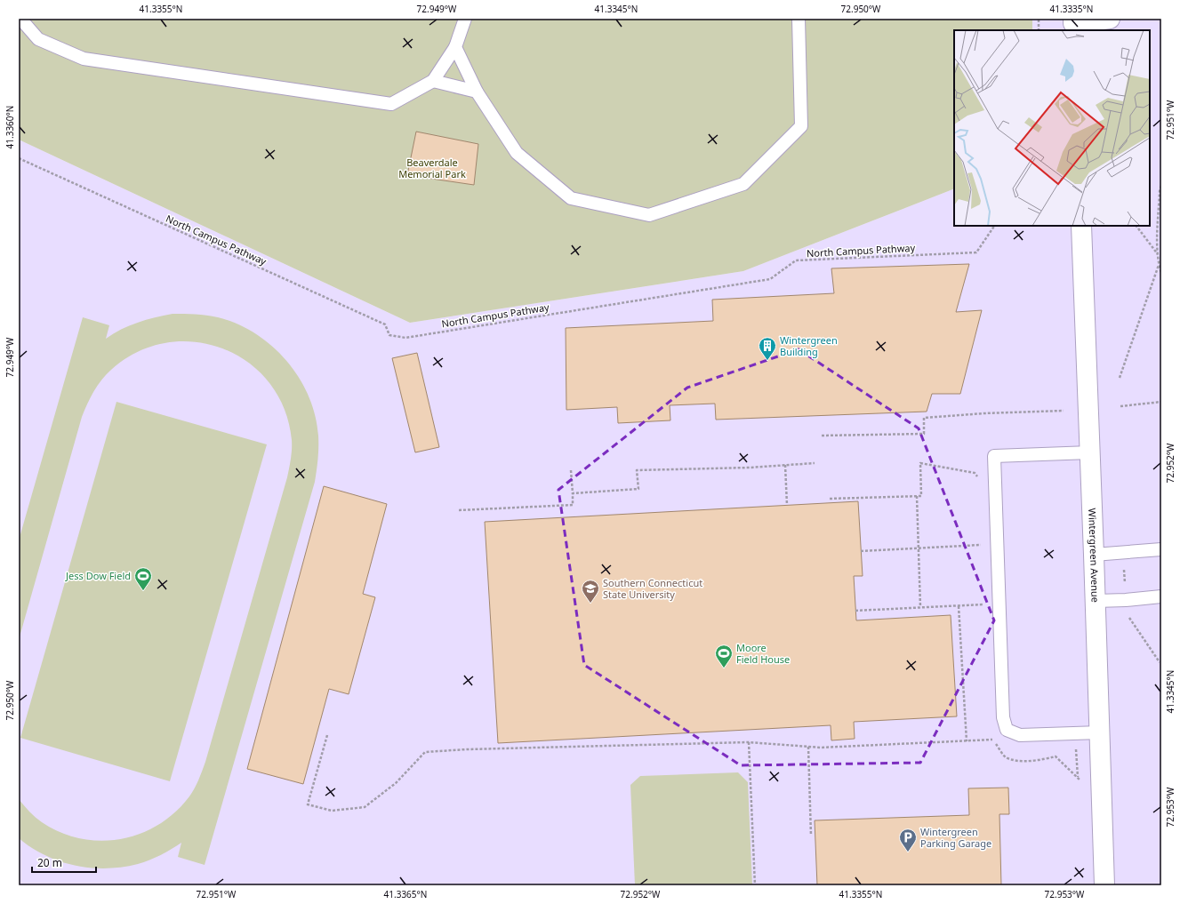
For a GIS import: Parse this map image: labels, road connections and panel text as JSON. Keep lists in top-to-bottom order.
{
  "streets": {
    "street": ["Wintergreen Avenue"],
    "path": ["North Campus Pathway"]
  },
  "parks": ["Beaverdale Memorial Park"],
  "places": {
    "building": ["Wintergreen Building"],
    "sports": ["Jess Dow Field", "Moore Field House"],
    "school or university": ["Southern Connecticut State University"],
    "parking": ["Wintergreen Parking Garage"]
  },
  "scale_bar": "20 m",
  "coordinates": [
    "41.3355°N",
    "72.949°W",
    "41.3345°N",
    "72.950°W",
    "41.3335°N",
    "72.951°W",
    "41.3360°N",
    "72.952°W",
    "72.953°W",
    "41.3365°N"
  ]
}
